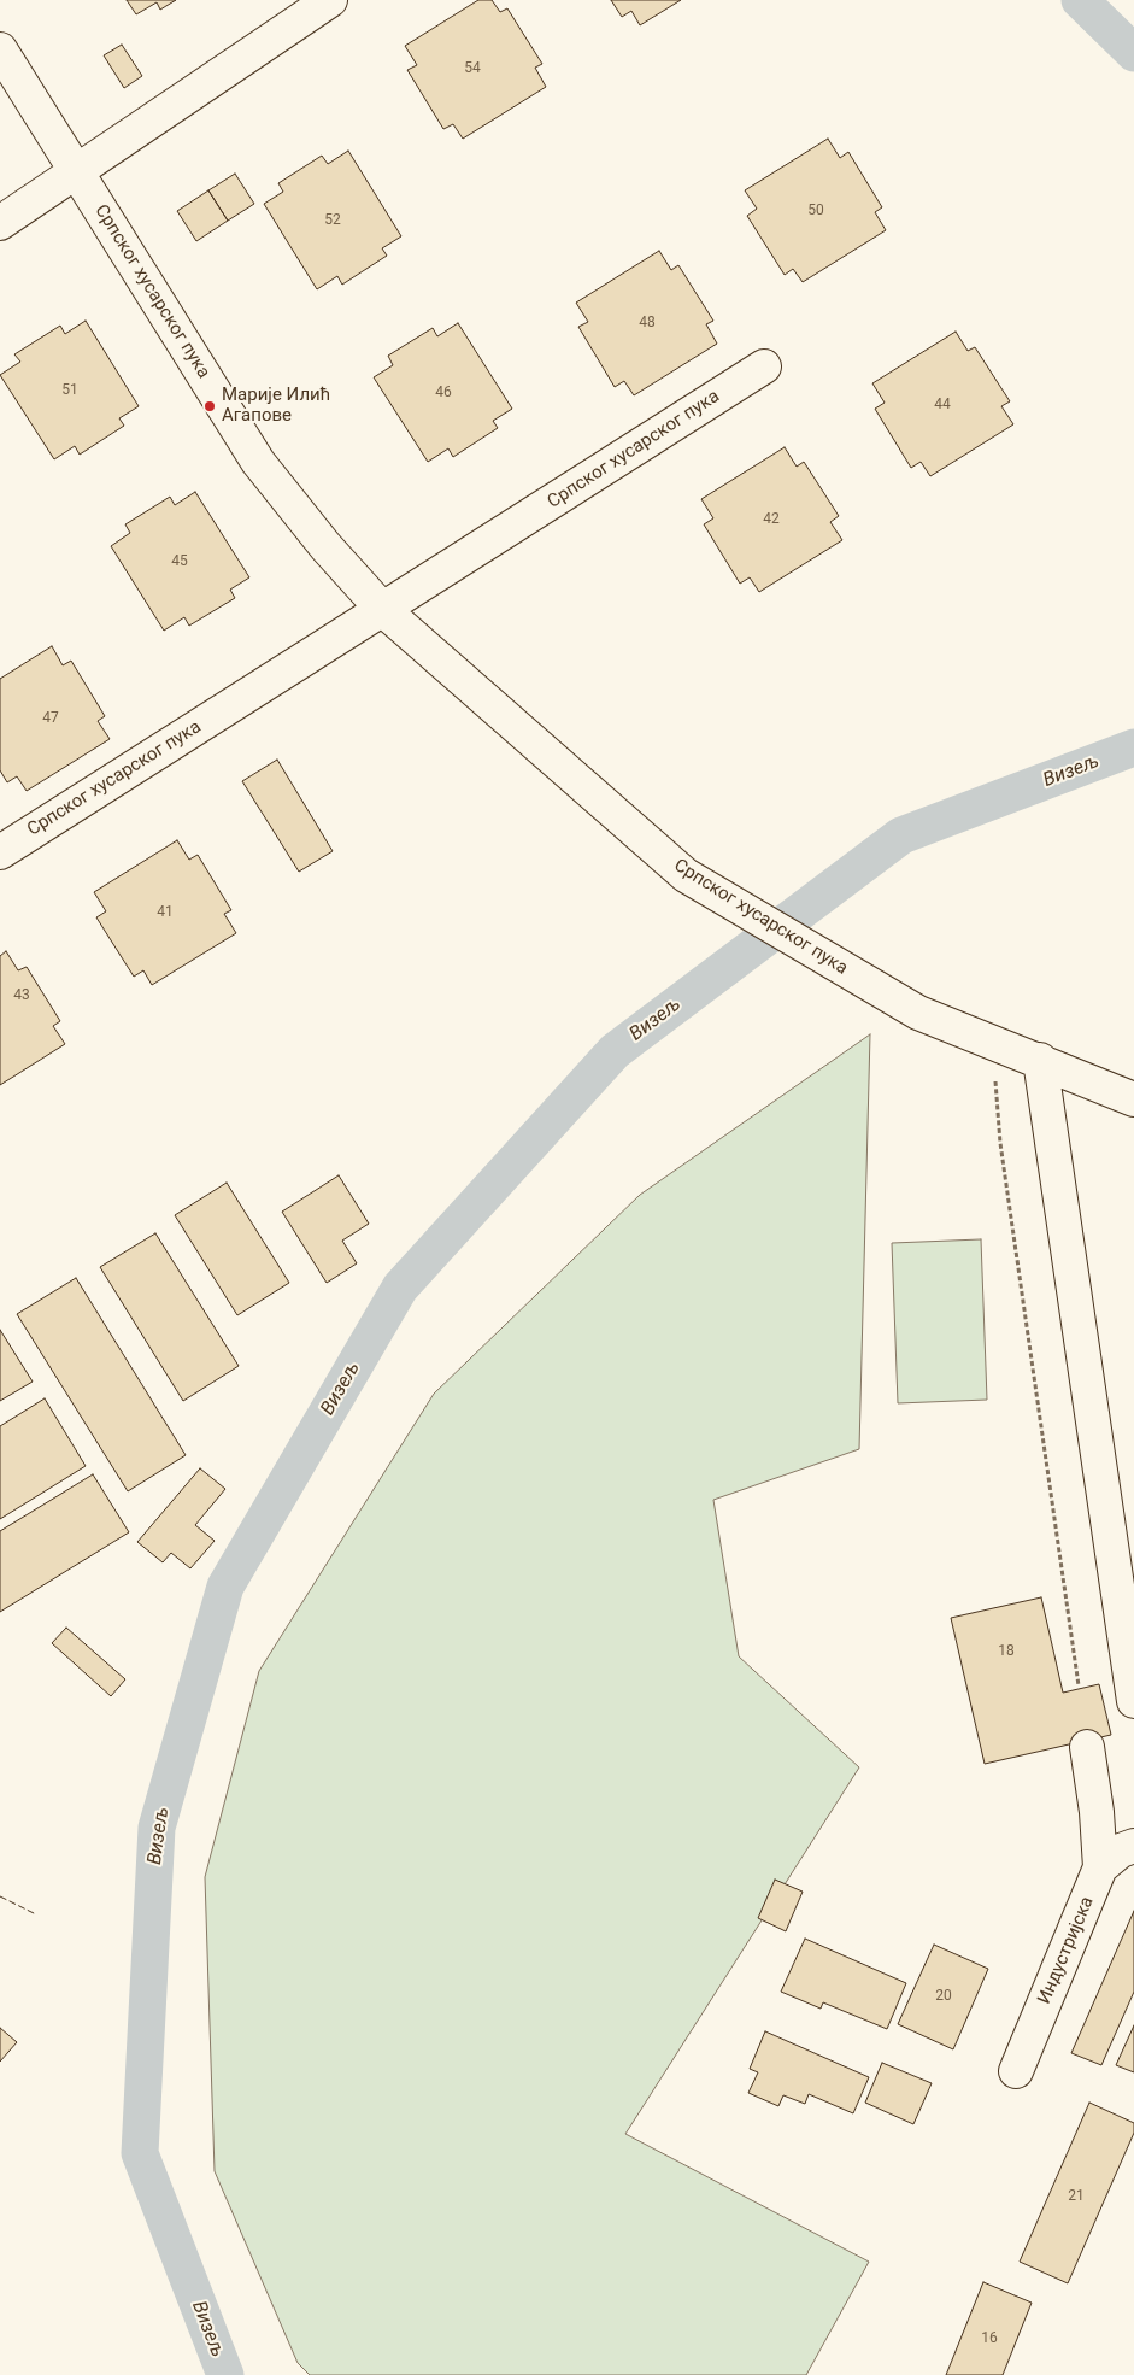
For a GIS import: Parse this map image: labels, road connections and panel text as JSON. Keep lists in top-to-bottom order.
{
  "streets": {
    "street": ["Српског хусарског пука", "Индустријска"]
  },
  "water": ["Визељ"],
  "places": ["Марије Илић Агапове"],
  "house_numbers": [
    "54",
    "50",
    "52",
    "48",
    "51",
    "46",
    "44",
    "42",
    "45",
    "47",
    "41",
    "43",
    "18",
    "20",
    "21",
    "16"
  ]
}
